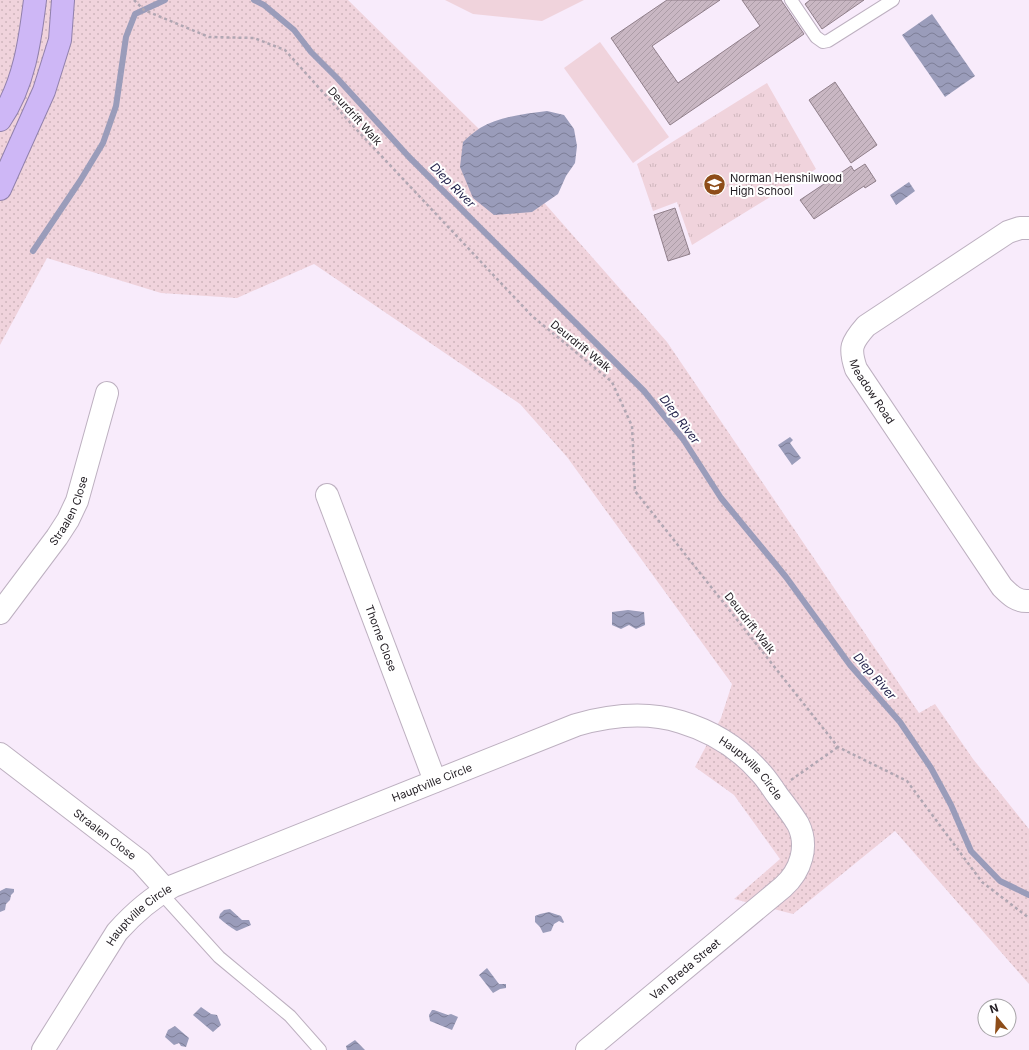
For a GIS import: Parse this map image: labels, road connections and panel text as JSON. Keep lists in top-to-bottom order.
{
  "streets": {
    "street": [
      "Meadow Road",
      "Straalen Close",
      "Thorne Close",
      "Hauptville Circle",
      "Van Breda Street"
    ],
    "path": ["Deurdrift Walk"]
  },
  "crossings": [
    ["Straalen Close", "Hauptville Circle"],
    ["Thorne Close", "Hauptville Circle"],
    ["Hauptville Circle", "Van Breda Street"]
  ],
  "water": ["Diep River"],
  "places": {
    "school or university": ["Norman Henshilwood High School"]
  },
  "north": "top"
}
